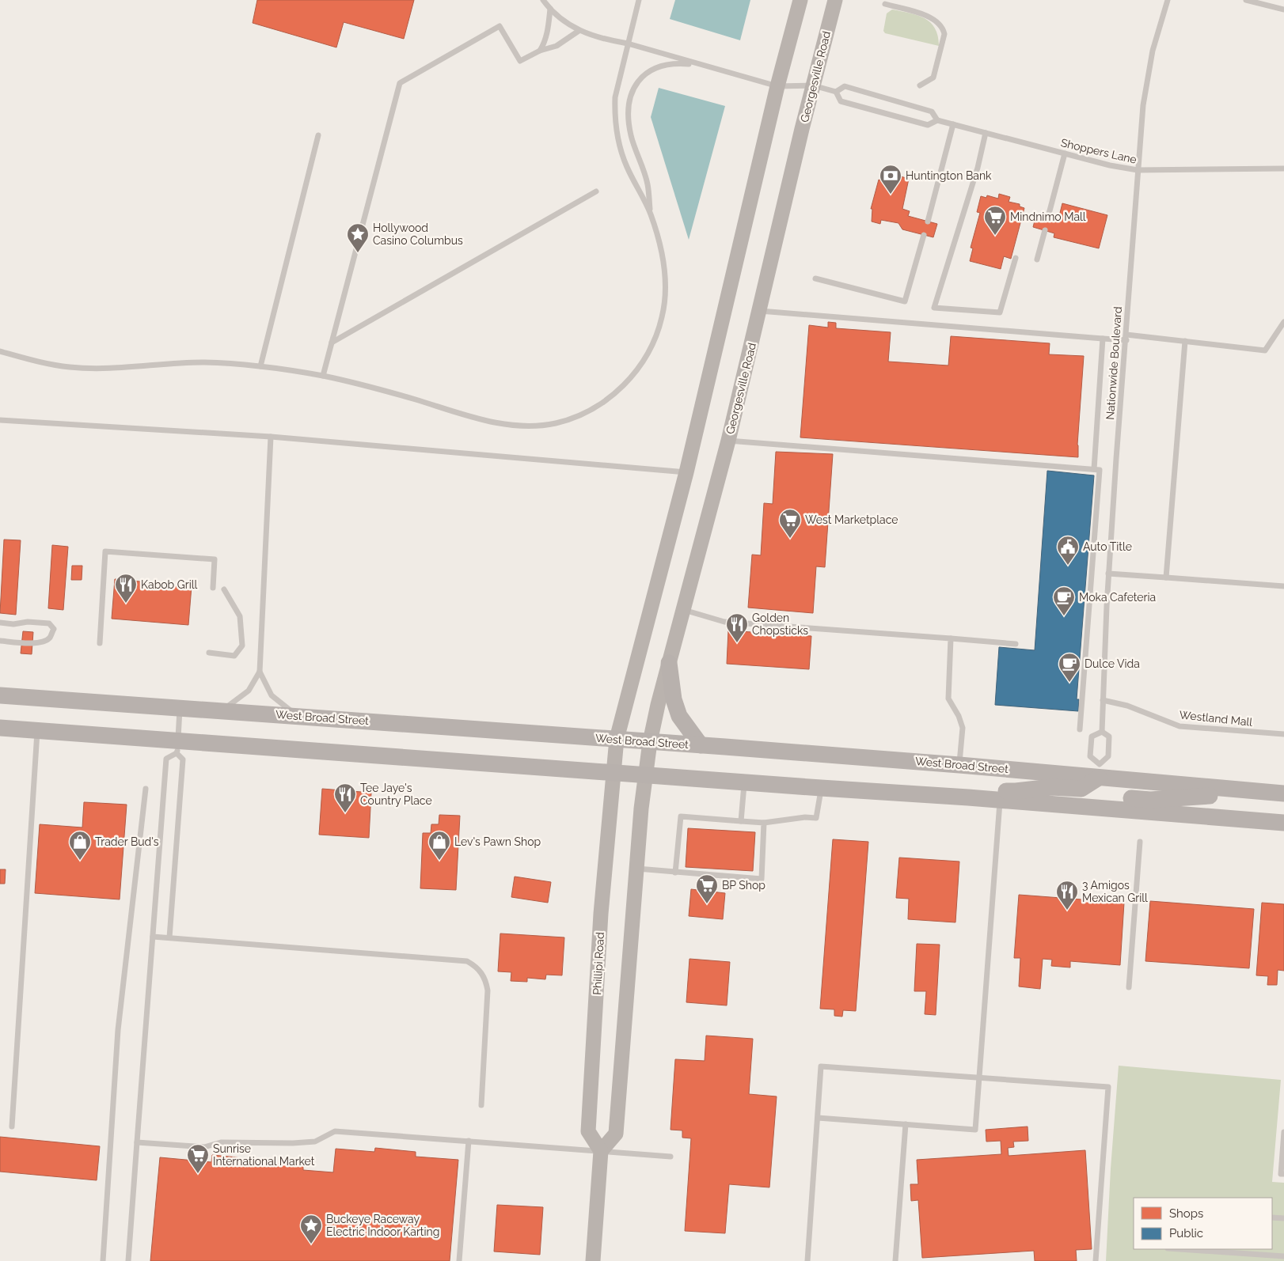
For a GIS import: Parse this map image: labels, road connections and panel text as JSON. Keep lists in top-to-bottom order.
{
  "streets": {
    "main road": ["Georgesville Road", "West Broad Street", "Phillipi Road"],
    "lane": ["Shoppers Lane", "Nationwide Boulevard", "Westland Mall"]
  },
  "crossings": [
    ["Georgesville Road", "Shoppers Lane"],
    ["Georgesville Road", "West Broad Street"],
    ["Shoppers Lane", "Nationwide Boulevard"],
    ["Nationwide Boulevard", "West Broad Street"],
    ["Nationwide Boulevard", "Westland Mall"]
  ],
  "places": {
    "bank": ["Huntington Bank"],
    "supermarket": [
      "Mindnimo Mall",
      "West Marketplace",
      "BP Shop",
      "Sunrise International Market"
    ],
    "place": ["Hollywood Casino Columbus", "Buckeye Raceway Electric Indoor Karting"],
    "public building": ["Auto Title"],
    "restaurant": [
      "Kabob Grill",
      "Golden Chopsticks",
      "Tee Jaye's Country Place",
      "3 Amigos Mexican Grill"
    ],
    "cafe": ["Moka Cafeteria", "Dulce Vida"],
    "shop": ["Trader Bud's", "Lev's Pawn Shop"]
  },
  "legend": ["Shops", "Public"]
}
